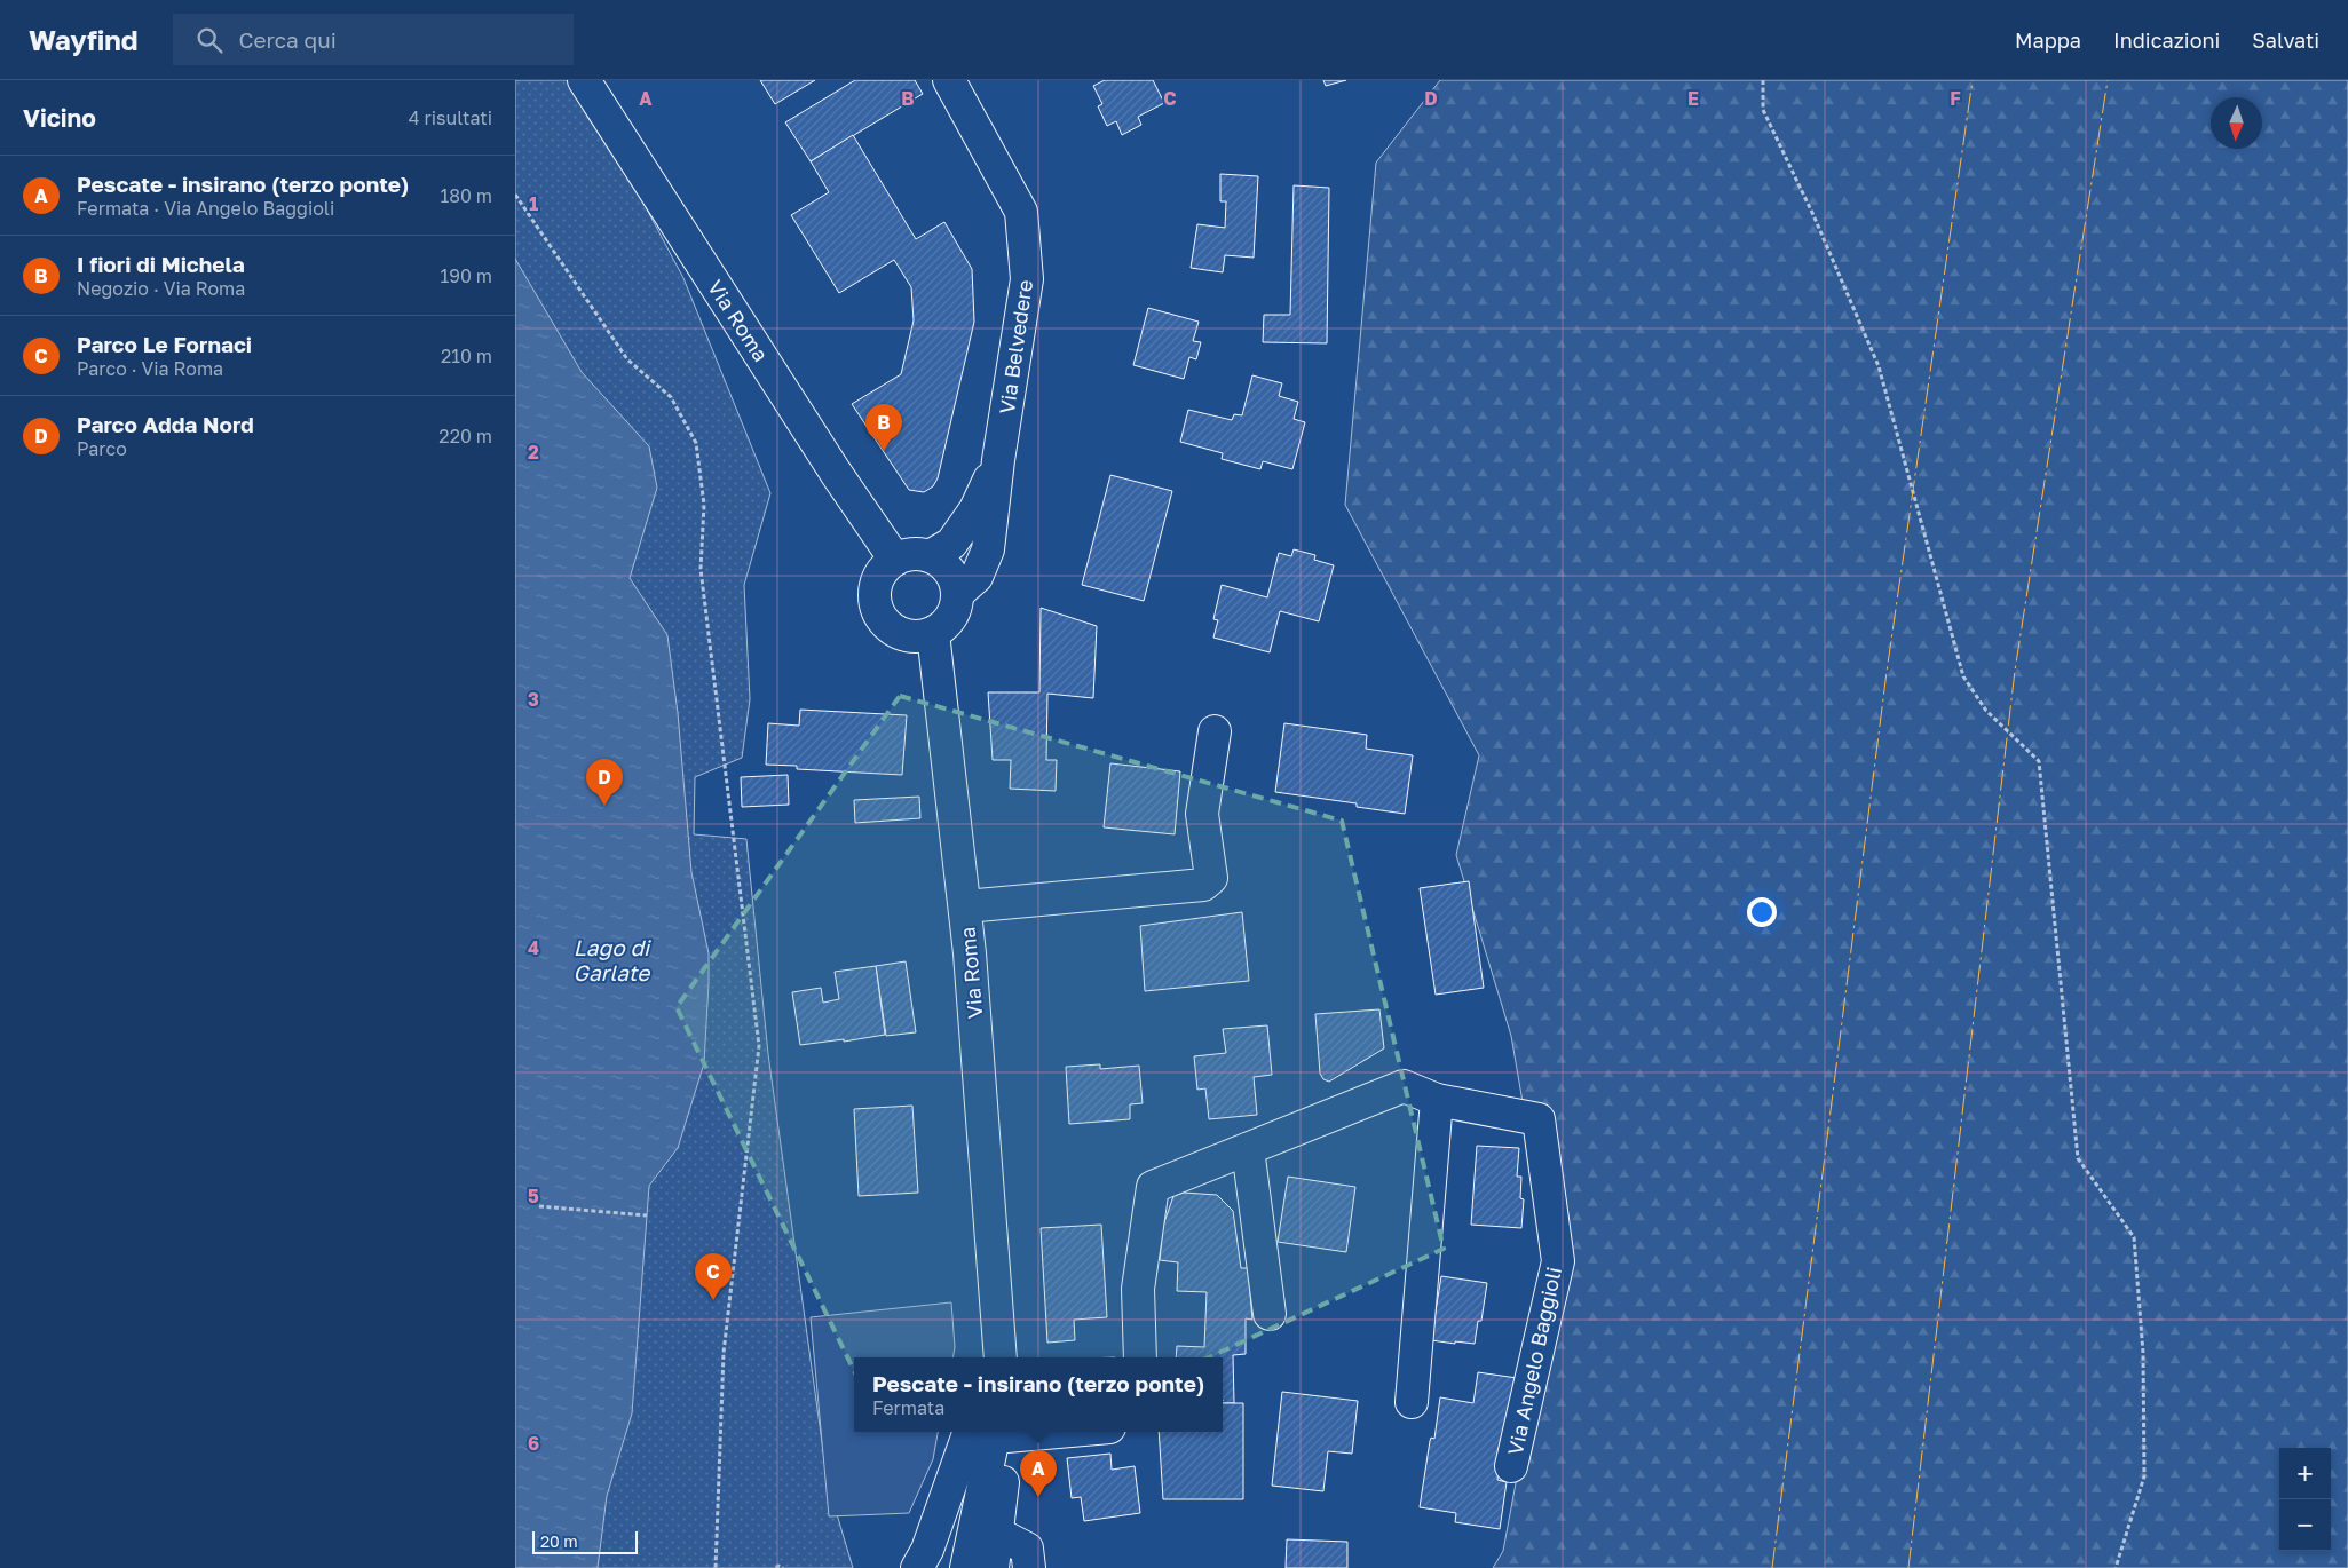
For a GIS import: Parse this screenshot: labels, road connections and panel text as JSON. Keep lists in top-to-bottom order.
{
  "streets": {
    "main road": ["Via Roma", "Via Belvedere", "Via Angelo Baggioli"]
  },
  "crossings": [
    ["Via Roma", "Via Belvedere"]
  ],
  "water": ["Lago di Garlate"],
  "scale_bar": "20 m",
  "north": "bottom",
  "page": {
    "header": "Wayfind",
    "search": "Cerca qui",
    "nav": ["Mappa", "Indicazioni", "Salvati"],
    "heading": ["Vicino", "4 risultati"],
    "list": [
      {
        "mark": "A",
        "name": "Pescate - insirano (terzo ponte)",
        "note": "Fermata · Via Angelo Baggioli",
        "value": "180 m"
      },
      {
        "mark": "B",
        "name": "I fiori di Michela",
        "note": "Negozio · Via Roma",
        "value": "190 m"
      },
      {
        "mark": "C",
        "name": "Parco Le Fornaci",
        "note": "Parco · Via Roma",
        "value": "210 m"
      },
      {
        "mark": "D",
        "name": "Parco Adda Nord",
        "note": "Parco",
        "value": "220 m"
      }
    ],
    "pins": [
      "B",
      "D",
      "C",
      "A"
    ],
    "popup": ["Pescate - insirano (terzo ponte)", "Fermata"],
    "map_buttons": ["+", "−"],
    "scale": "20 m"
  },
  "grid": {
    "columns": [
      "A",
      "B",
      "C",
      "D",
      "E",
      "F"
    ],
    "rows": [
      "1",
      "2",
      "3",
      "4",
      "5",
      "6"
    ]
  }
}
